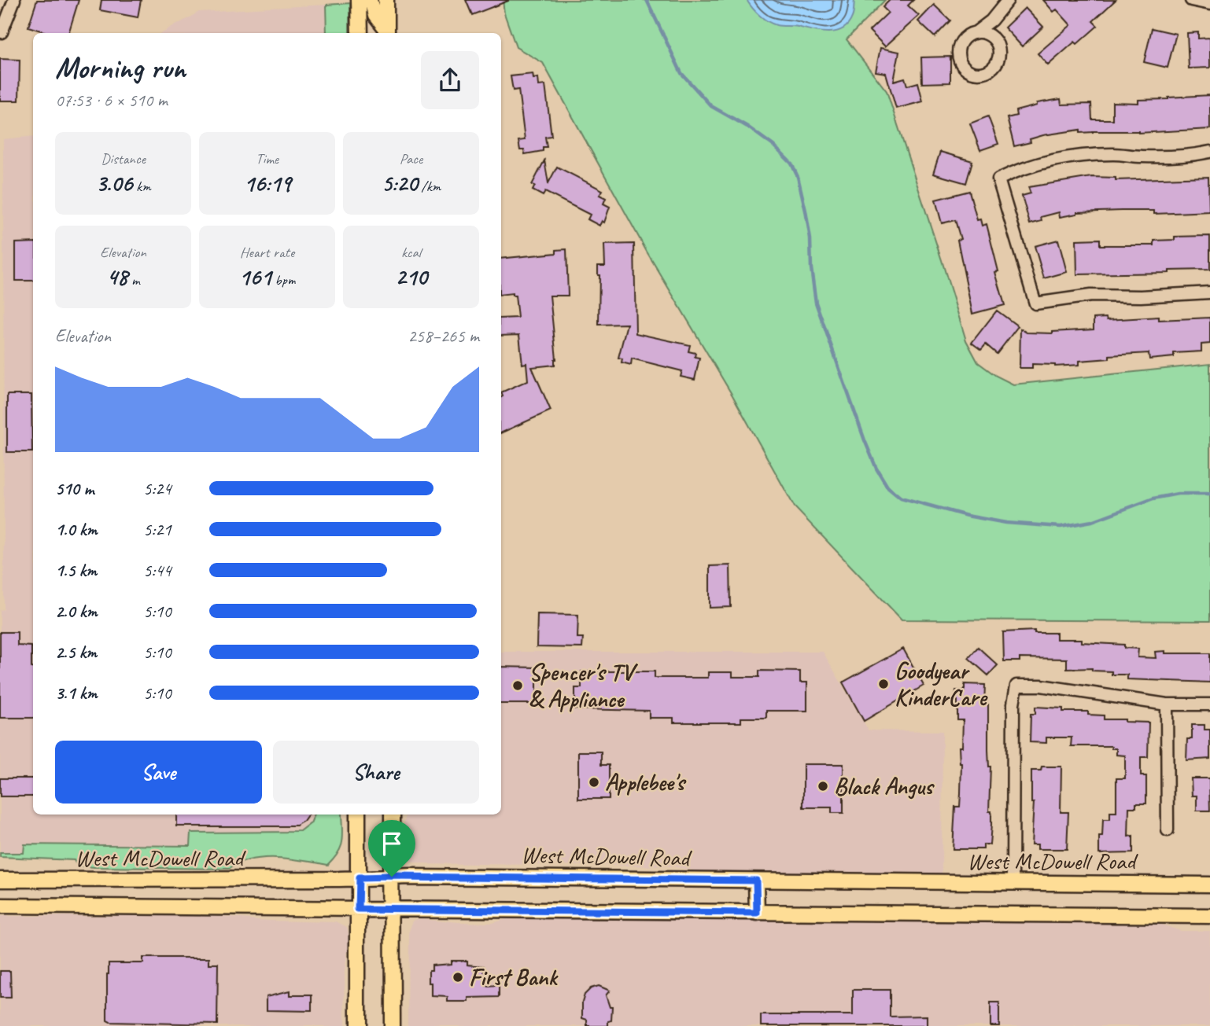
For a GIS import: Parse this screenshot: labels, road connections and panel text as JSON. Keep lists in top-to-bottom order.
{
  "streets": {
    "main road": ["West McDowell Road"]
  },
  "places": [
    "Goodyear KinderCare",
    "Spencer's TV & Appliance",
    "Applebee's",
    "Black Angus",
    "First Bank"
  ],
  "page": {
    "heading": ["Morning run", "07:53 · 6 × 510 m"],
    "stats": [
      ["Distance", "3.06 km"],
      ["Time", "16:19"],
      ["Pace", "5:20 /km"],
      ["Elevation", "48 m"],
      ["Heart rate", "161 bpm"],
      ["kcal", "210"]
    ],
    "chart": ["Elevation", "258–265 m"],
    "list": [
      {
        "name": "510 m",
        "note": "5:24"
      },
      {
        "name": "1.0 km",
        "note": "5:21"
      },
      {
        "name": "1.5 km",
        "note": "5:44"
      },
      {
        "name": "2.0 km",
        "note": "5:10"
      },
      {
        "name": "2.5 km",
        "note": "5:10"
      },
      {
        "name": "3.1 km",
        "note": "5:10"
      }
    ],
    "buttons": ["Save", "Share"]
  }
}
